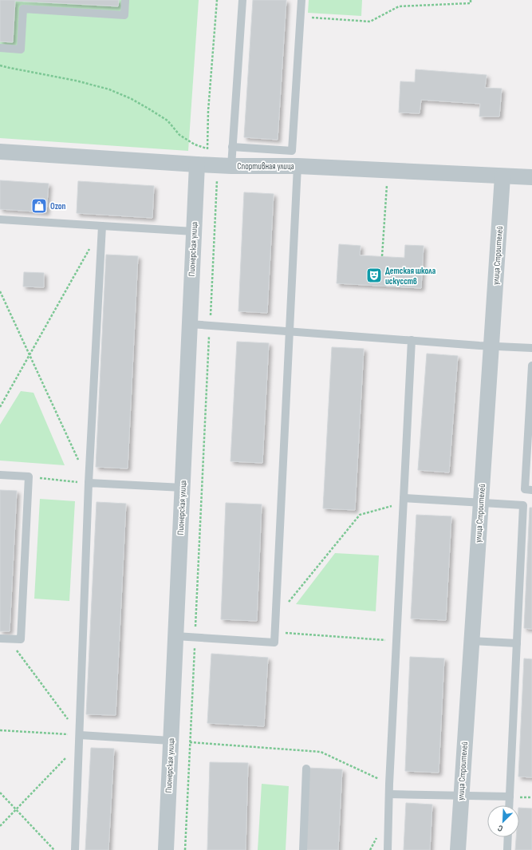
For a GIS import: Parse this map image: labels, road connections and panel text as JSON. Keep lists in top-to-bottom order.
{
  "streets": {
    "street": ["Спортивная улица", "Пионерская улица", "улица Строителей"]
  },
  "crossings": [
    ["Спортивная улица", "Пионерская улица"],
    ["Спортивная улица", "улица Строителей"]
  ],
  "places": {
    "shop": ["Ozon"],
    "theatre": ["Детская школа искусств"]
  },
  "north": "bottom left"
}
